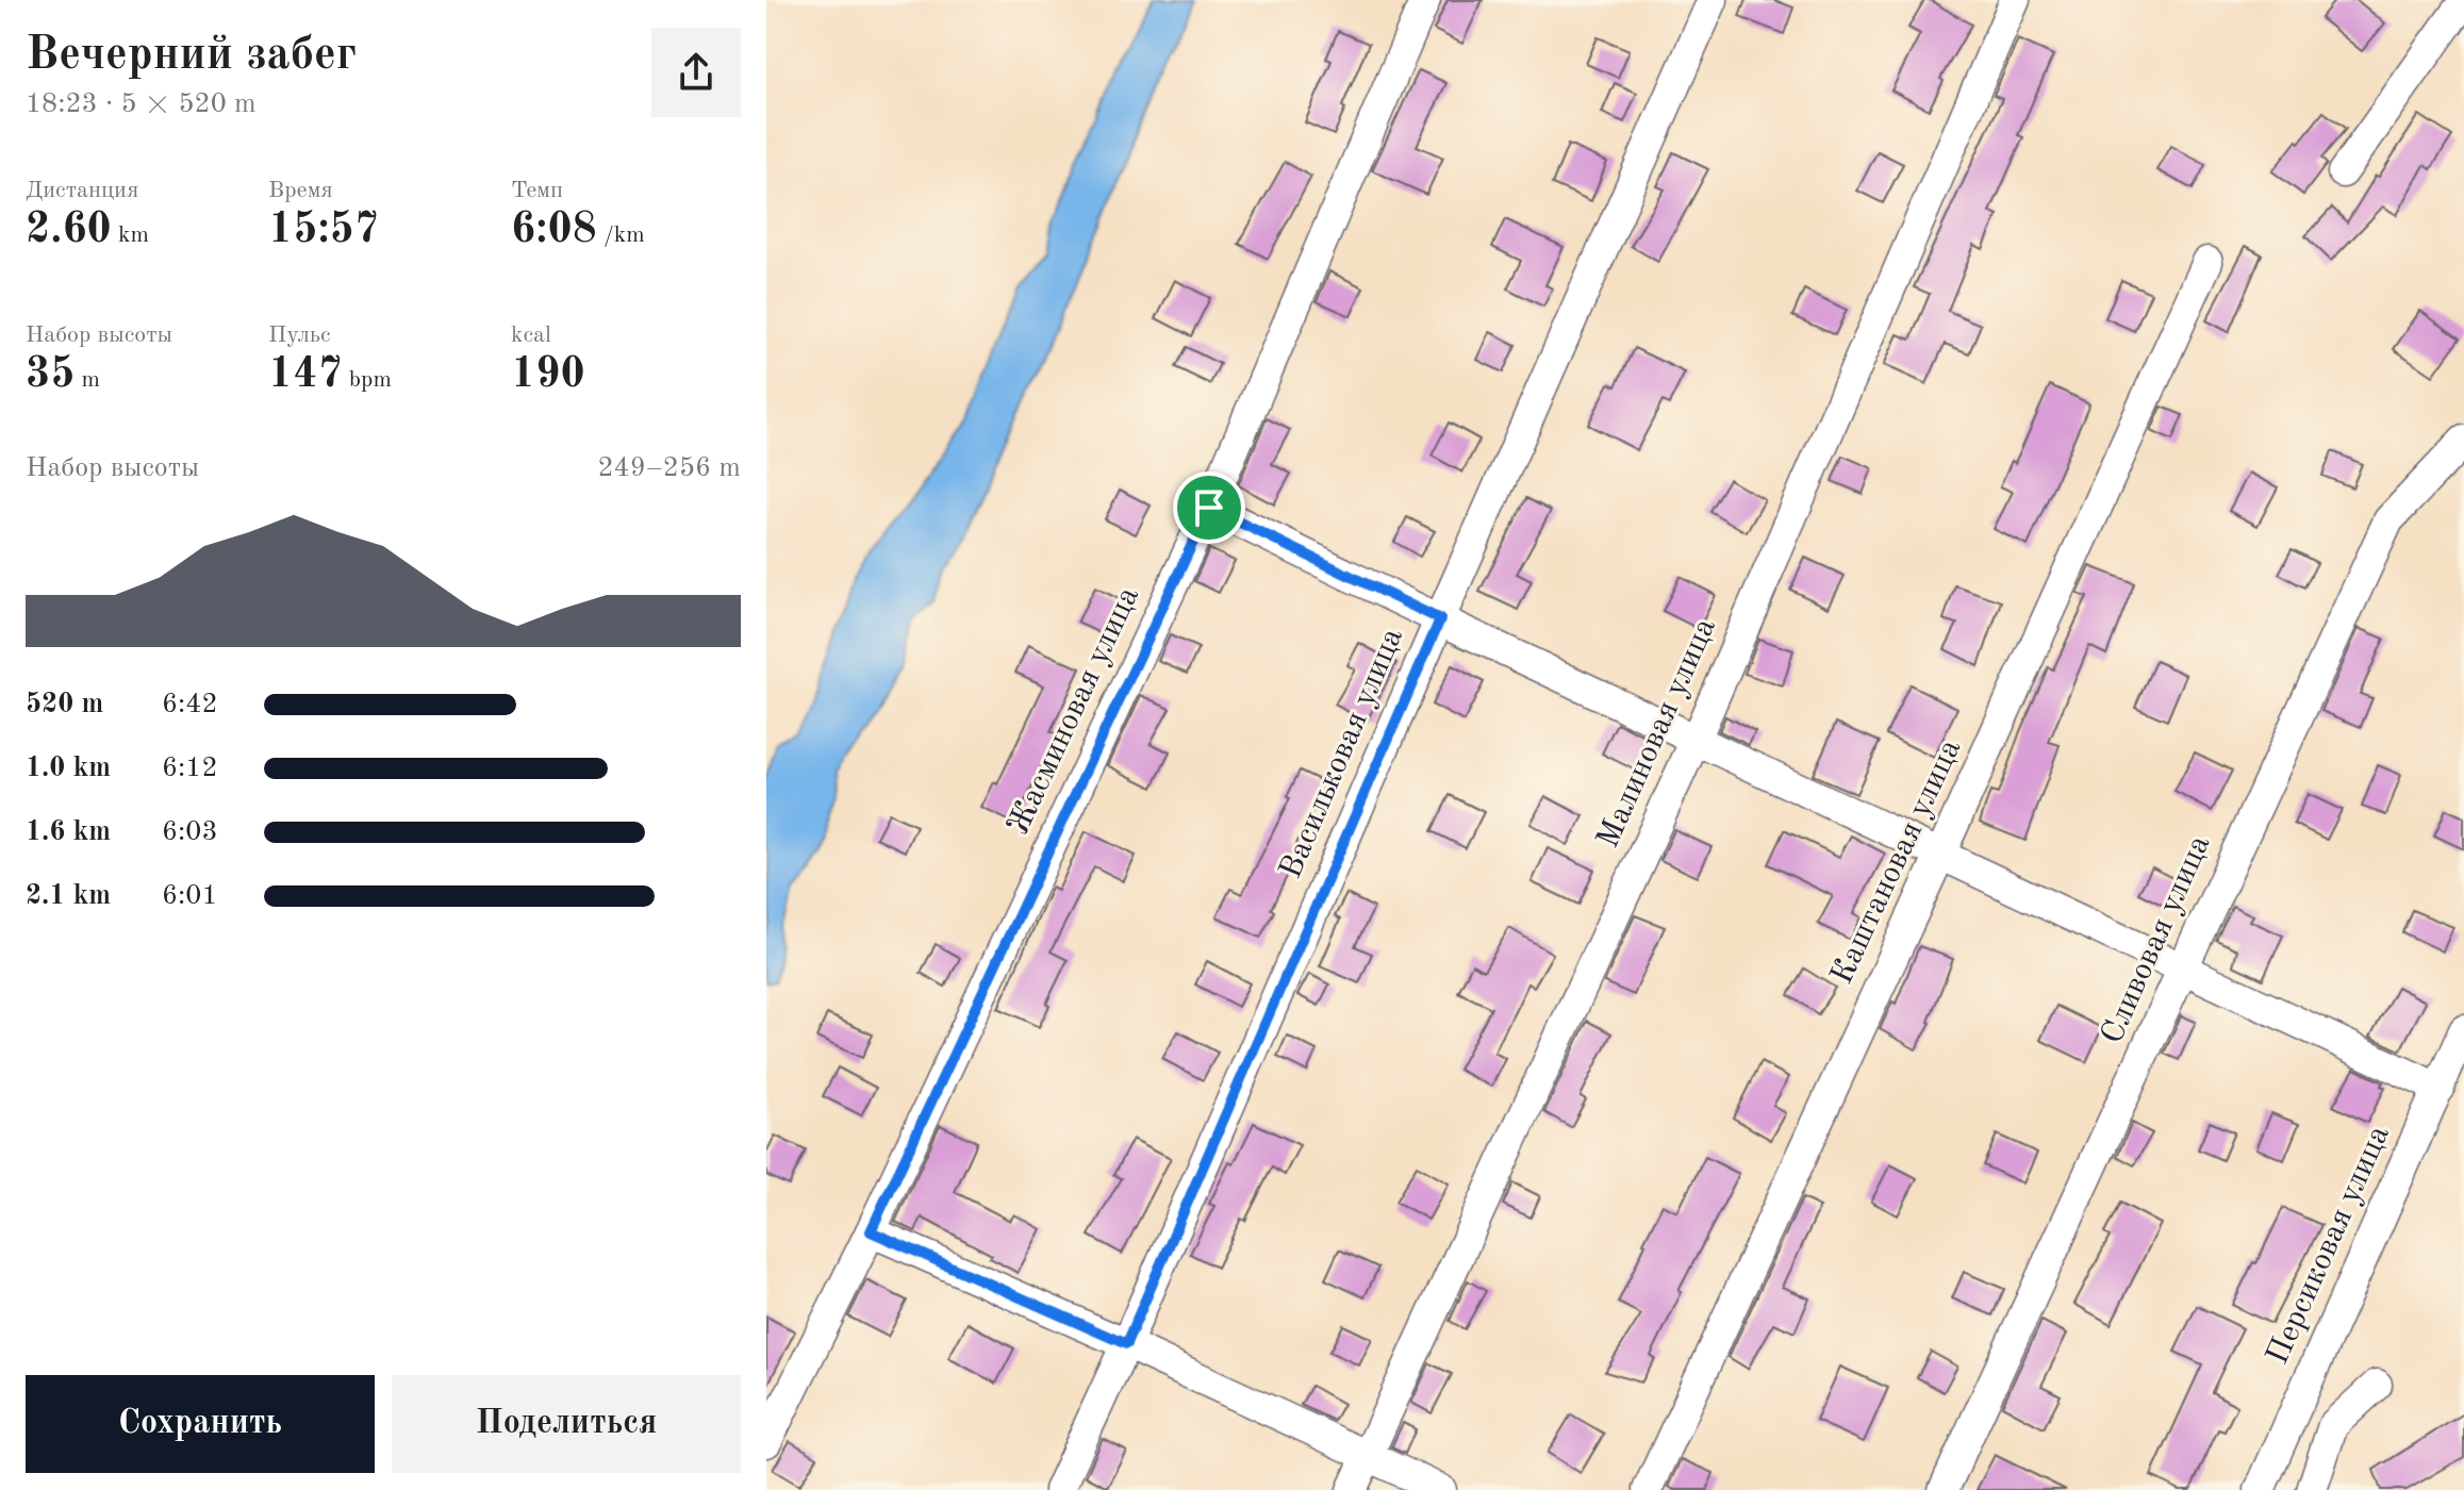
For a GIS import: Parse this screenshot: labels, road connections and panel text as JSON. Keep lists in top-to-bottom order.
{
  "streets": {
    "street": [
      "Жасминовая улица",
      "Малиновая улица",
      "Васильковая улица",
      "Каштановая улица",
      "Сливовая улица",
      "Персиковая улица"
    ]
  },
  "page": {
    "heading": ["Вечерний забег", "18:23 · 5 × 520 m"],
    "stats": [
      ["Дистанция", "2.60 km"],
      ["Время", "15:57"],
      ["Темп", "6:08 /km"],
      ["Набор высоты", "35 m"],
      ["Пульс", "147 bpm"],
      ["kcal", "190"]
    ],
    "chart": ["Набор высоты", "249–256 m"],
    "list": [
      {
        "name": "520 m",
        "note": "6:42"
      },
      {
        "name": "1.0 km",
        "note": "6:12"
      },
      {
        "name": "1.6 km",
        "note": "6:03"
      },
      {
        "name": "2.1 km",
        "note": "6:01"
      }
    ],
    "buttons": ["Сохранить", "Поделиться"]
  }
}
